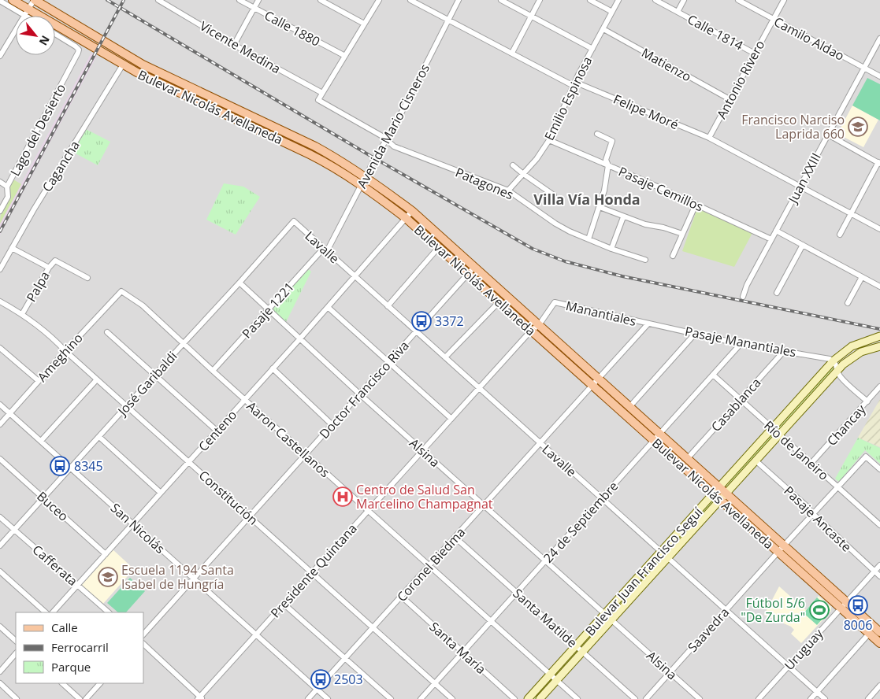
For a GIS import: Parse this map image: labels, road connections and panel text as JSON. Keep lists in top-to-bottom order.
{
  "streets": {
    "main road": ["Bulevar Nicolás Avellaneda", "Bulevar Juan Francisco Seguí"],
    "street": [
      "Calle 1880",
      "Calle 1814",
      "Camilo Aldao",
      "Vicente Medina",
      "Matienzo",
      "Antonio Rivero",
      "Emilio Espinosa",
      "Felipe Moré",
      "Avenida Mario Cisneros",
      "Lago del Desierto",
      "Cagancha",
      "Juan XXIII",
      "Patagones",
      "Pasaje Cemillos",
      "Lavalle",
      "Palpa",
      "Pasaje 1221",
      "Manantiales",
      "Pasaje Manantiales",
      "Ameghino",
      "José Garibaldi",
      "Doctor Francisco Riva",
      "Casablanca",
      "Chancay",
      "Centeno",
      "Aaron Castellanos",
      "Río de Janeiro",
      "Alsina",
      "Constitución",
      "Buceo",
      "Pasaje Ancaste",
      "24 de Septiembre",
      "San Nicolás",
      "Coronel Biedma",
      "Cafferata",
      "Presidente Quintana",
      "Santa Matilde",
      "Saavedra",
      "Santa María",
      "Uruguay"
    ]
  },
  "crossings": [
    ["Calle 1814", "Antonio Rivero"],
    ["Camilo Aldao", "Antonio Rivero"],
    ["Camilo Aldao", "Juan XXIII"],
    ["Matienzo", "Antonio Rivero"],
    ["Matienzo", "Emilio Espinosa"],
    ["Antonio Rivero", "Felipe Moré"],
    ["Emilio Espinosa", "Felipe Moré"],
    ["Emilio Espinosa", "Patagones"],
    ["Emilio Espinosa", "Pasaje Cemillos"],
    ["Bulevar Nicolás Avellaneda", "Avenida Mario Cisneros"],
    ["Bulevar Nicolás Avellaneda", "Cagancha"],
    ["Bulevar Nicolás Avellaneda", "Doctor Francisco Riva"],
    ["Bulevar Nicolás Avellaneda", "Casablanca"],
    ["Bulevar Nicolás Avellaneda", "Centeno"],
    ["Bulevar Nicolás Avellaneda", "24 de Septiembre"],
    ["Bulevar Nicolás Avellaneda", "Coronel Biedma"],
    ["Bulevar Nicolás Avellaneda", "Presidente Quintana"],
    ["Bulevar Nicolás Avellaneda", "Bulevar Juan Francisco Seguí"],
    ["Bulevar Nicolás Avellaneda", "Saavedra"],
    ["Bulevar Nicolás Avellaneda", "Uruguay"],
    ["Felipe Moré", "Avenida Mario Cisneros"],
    ["Felipe Moré", "Juan XXIII"],
    ["Avenida Mario Cisneros", "Patagones"],
    ["Avenida Mario Cisneros", "Lavalle"],
    ["Avenida Mario Cisneros", "Pasaje 1221"],
    ["Juan XXIII", "Pasaje Cemillos"],
    ["Lavalle", "Pasaje 1221"],
    ["Lavalle", "José Garibaldi"],
    ["Lavalle", "Doctor Francisco Riva"],
    ["Lavalle", "Centeno"],
    ["Lavalle", "24 de Septiembre"],
    ["Lavalle", "Coronel Biedma"],
    ["Lavalle", "Presidente Quintana"],
    ["Lavalle", "Bulevar Juan Francisco Seguí"],
    ["Lavalle", "Saavedra"],
    ["Lavalle", "Uruguay"],
    ["Palpa", "Constitución"],
    ["Pasaje 1221", "Aaron Castellanos"],
    ["Pasaje 1221", "Alsina"],
    ["Manantiales", "Pasaje Manantiales"],
    ["Manantiales", "Coronel Biedma"],
    ["Manantiales", "Presidente Quintana"],
    ["Pasaje Manantiales", "Casablanca"],
    ["Pasaje Manantiales", "24 de Septiembre"],
    ["Pasaje Manantiales", "Coronel Biedma"],
    ["Pasaje Manantiales", "Bulevar Juan Francisco Seguí"],
    ["Ameghino", "Aaron Castellanos"],
    ["Ameghino", "Constitución"],
    ["Ameghino", "San Nicolás"],
    ["José Garibaldi", "Aaron Castellanos"],
    ["José Garibaldi", "Alsina"],
    ["José Garibaldi", "Constitución"],
    ["José Garibaldi", "Buceo"],
    ["José Garibaldi", "San Nicolás"],
    ["José Garibaldi", "Cafferata"],
    ["Doctor Francisco Riva", "Aaron Castellanos"],
    ["Doctor Francisco Riva", "Alsina"],
    ["Doctor Francisco Riva", "Constitución"],
    ["Doctor Francisco Riva", "San Nicolás"],
    ["Casablanca", "Río de Janeiro"],
    ["Chancay", "Río de Janeiro"],
    ["Centeno", "Aaron Castellanos"],
    ["Centeno", "Alsina"],
    ["Centeno", "Constitución"],
    ["Centeno", "Buceo"],
    ["Centeno", "San Nicolás"],
    ["Centeno", "Cafferata"],
    ["Aaron Castellanos", "24 de Septiembre"],
    ["Aaron Castellanos", "Coronel Biedma"],
    ["Aaron Castellanos", "Presidente Quintana"],
    ["Aaron Castellanos", "Bulevar Juan Francisco Seguí"],
    ["Río de Janeiro", "24 de Septiembre"],
    ["Río de Janeiro", "Bulevar Juan Francisco Seguí"],
    ["Río de Janeiro", "Saavedra"],
    ["Alsina", "24 de Septiembre"],
    ["Alsina", "Coronel Biedma"],
    ["Alsina", "Presidente Quintana"],
    ["Alsina", "Bulevar Juan Francisco Seguí"],
    ["Alsina", "Saavedra"],
    ["Constitución", "24 de Septiembre"],
    ["Constitución", "Coronel Biedma"],
    ["Constitución", "Presidente Quintana"],
    ["Pasaje Ancaste", "Bulevar Juan Francisco Seguí"],
    ["Pasaje Ancaste", "Saavedra"],
    ["Pasaje Ancaste", "Uruguay"],
    ["24 de Septiembre", "Santa Matilde"],
    ["24 de Septiembre", "Santa María"],
    ["San Nicolás", "Coronel Biedma"],
    ["San Nicolás", "Presidente Quintana"],
    ["Coronel Biedma", "Santa Matilde"],
    ["Coronel Biedma", "Santa María"],
    ["Bulevar Juan Francisco Seguí", "Santa Matilde"]
  ],
  "districts": ["Villa Vía Honda"],
  "places": {
    "school or university": ["Francisco Narciso Laprida 660", "Escuela 1194 Santa Isabel de Hungría"],
    "bus stop": [
      "3372",
      "8345",
      "8006",
      "2503"
    ],
    "hospital": ["Centro de Salud San Marcelino Champagnat"],
    "sports": ["Fútbol 5/6 \"De Zurda\""]
  },
  "legend": ["Calle", "Ferrocarril", "Parque"],
  "north": "bottom right"
}
